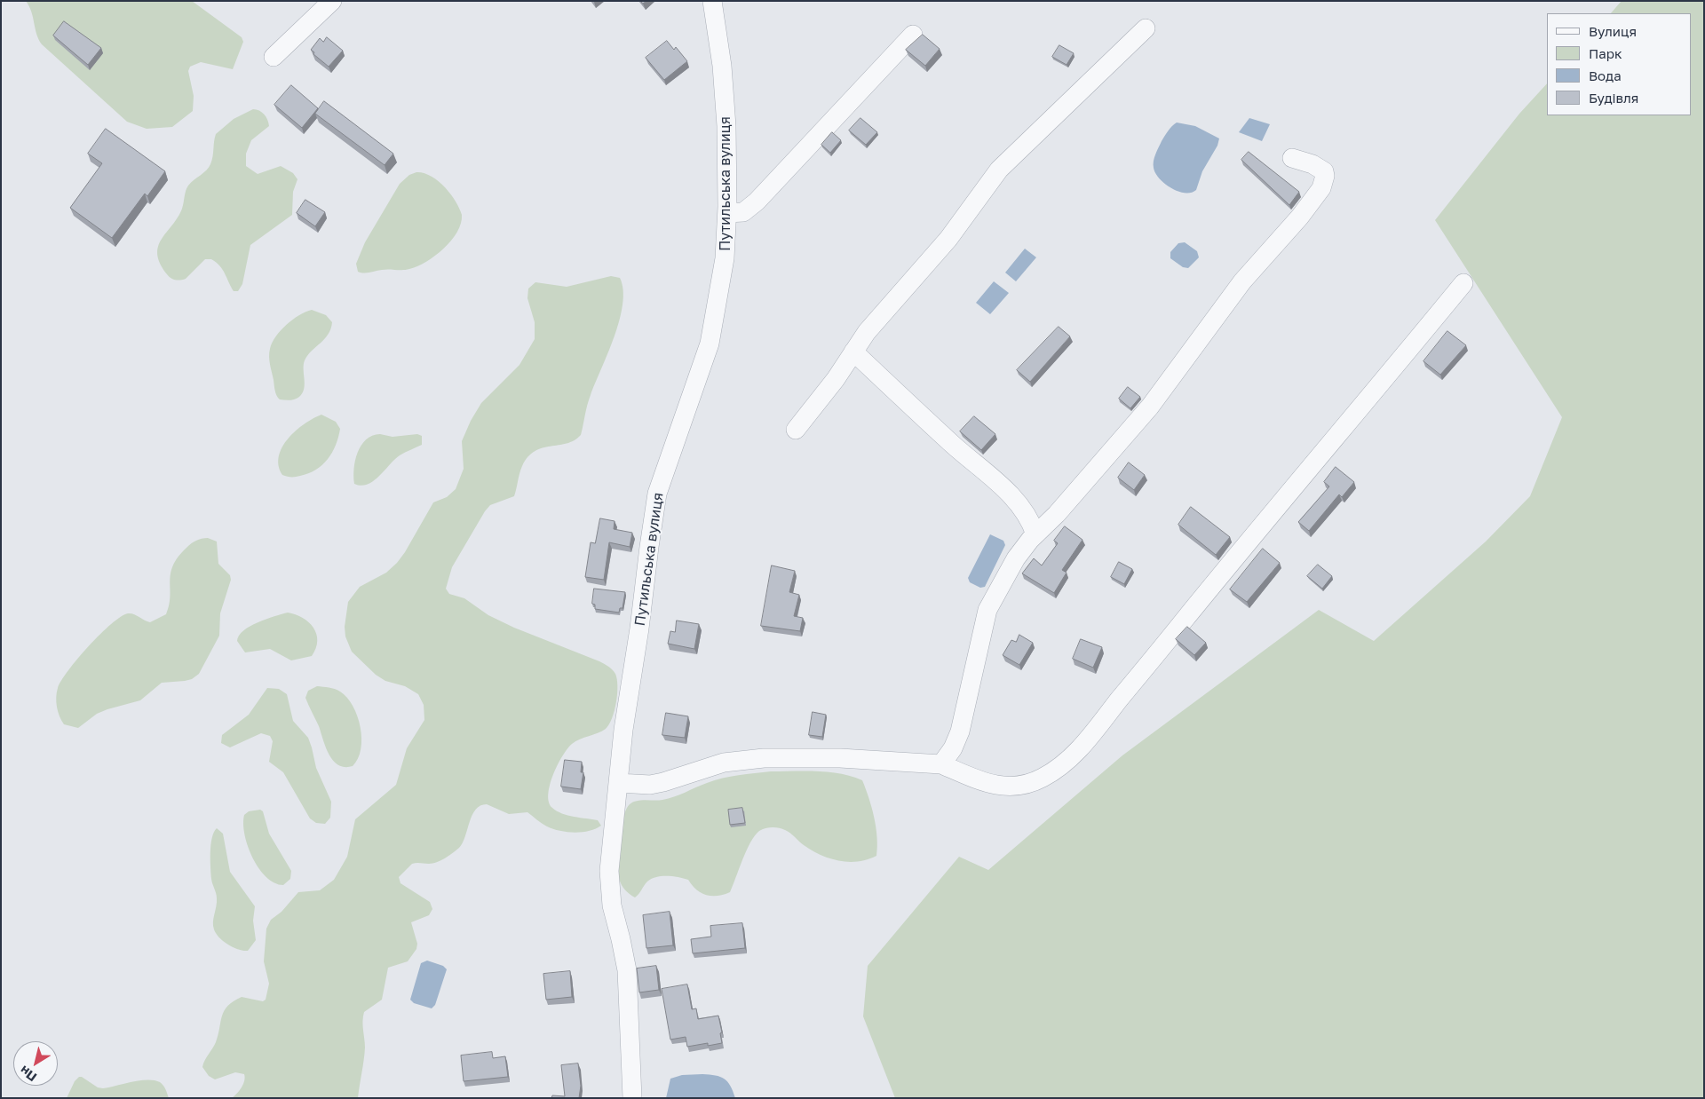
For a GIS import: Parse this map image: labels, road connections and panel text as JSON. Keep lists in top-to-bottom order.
{
  "streets": {
    "street": ["Путильська вулиця"]
  },
  "legend": [
    "Вулиця",
    "Парк",
    "Вода",
    "Будівля"
  ],
  "north": "bottom left"
}
